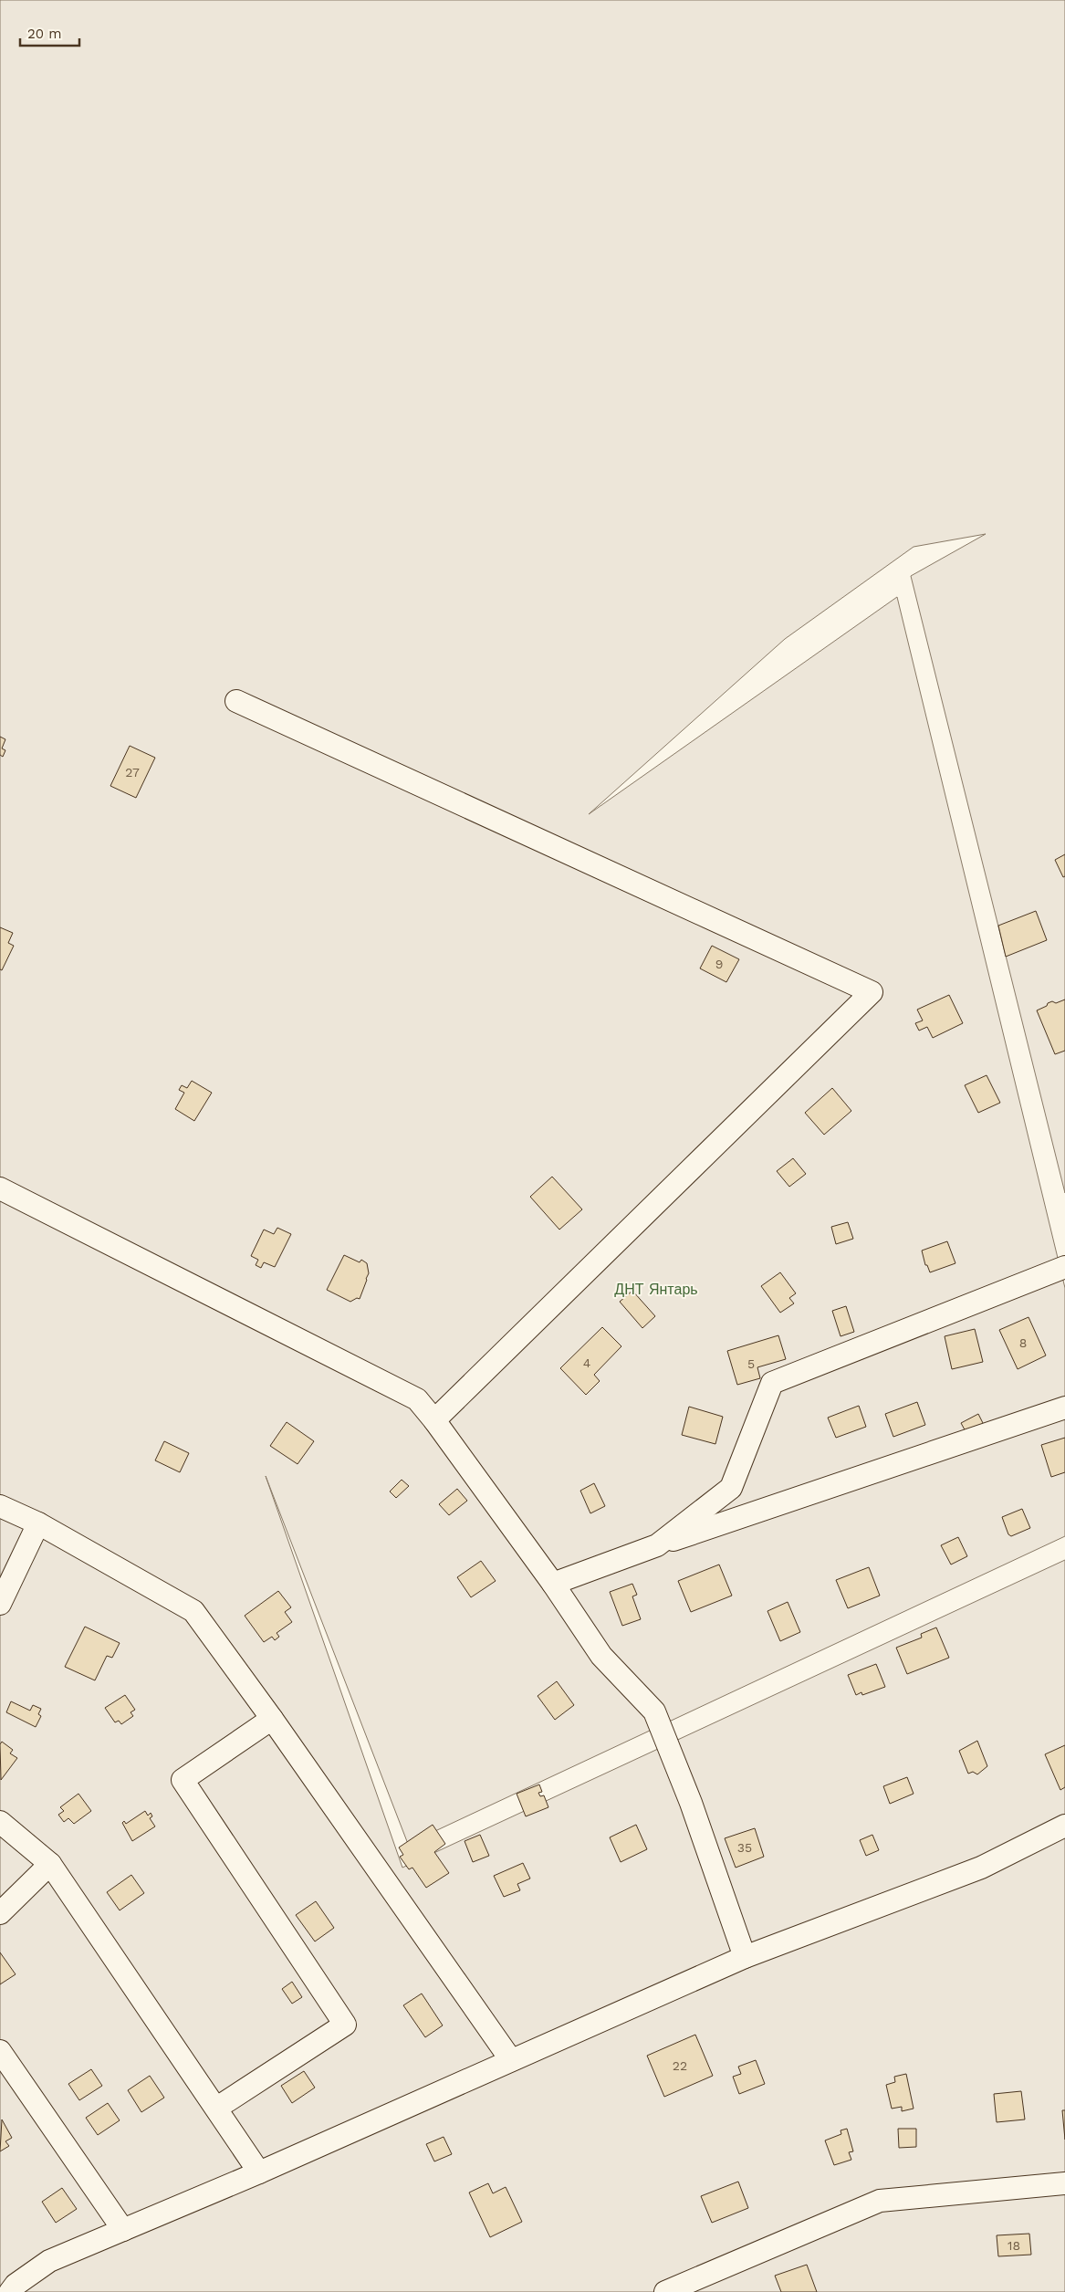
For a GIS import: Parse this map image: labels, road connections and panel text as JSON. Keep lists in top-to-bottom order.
{
  "parks": ["ДНТ Янтарь"],
  "house_numbers": [
    "27",
    "9",
    "8",
    "4",
    "5",
    "35",
    "22",
    "18"
  ],
  "scale_bar": "20 m"
}
